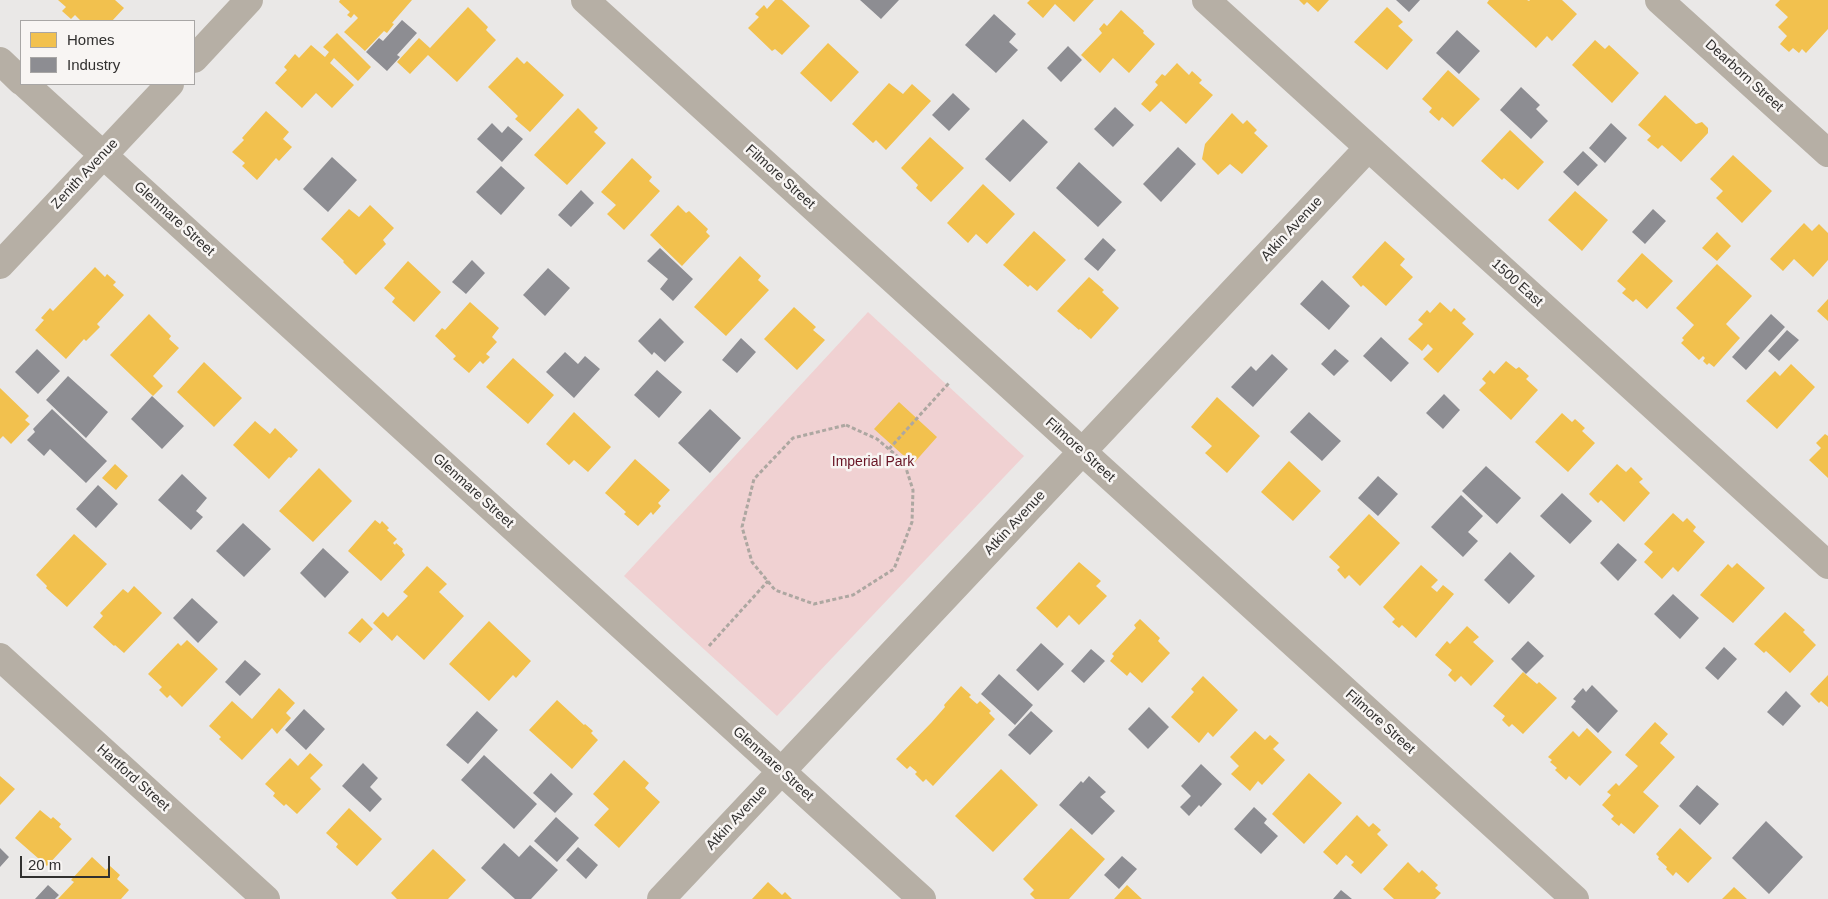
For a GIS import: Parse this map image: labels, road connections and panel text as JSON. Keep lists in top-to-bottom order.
{
  "streets": {
    "street": [
      "Dearborn Street",
      "Zenith Avenue",
      "Filmore Street",
      "Glenmare Street",
      "Atkin Avenue",
      "1500 East",
      "Hartford Street"
    ]
  },
  "crossings": [
    ["Zenith Avenue", "Glenmare Street"],
    ["Filmore Street", "Atkin Avenue"],
    ["Glenmare Street", "Atkin Avenue"],
    ["Atkin Avenue", "1500 East"]
  ],
  "parks": ["Imperial Park"],
  "legend": ["Homes", "Industry"],
  "scale_bar": "20 m"
}
